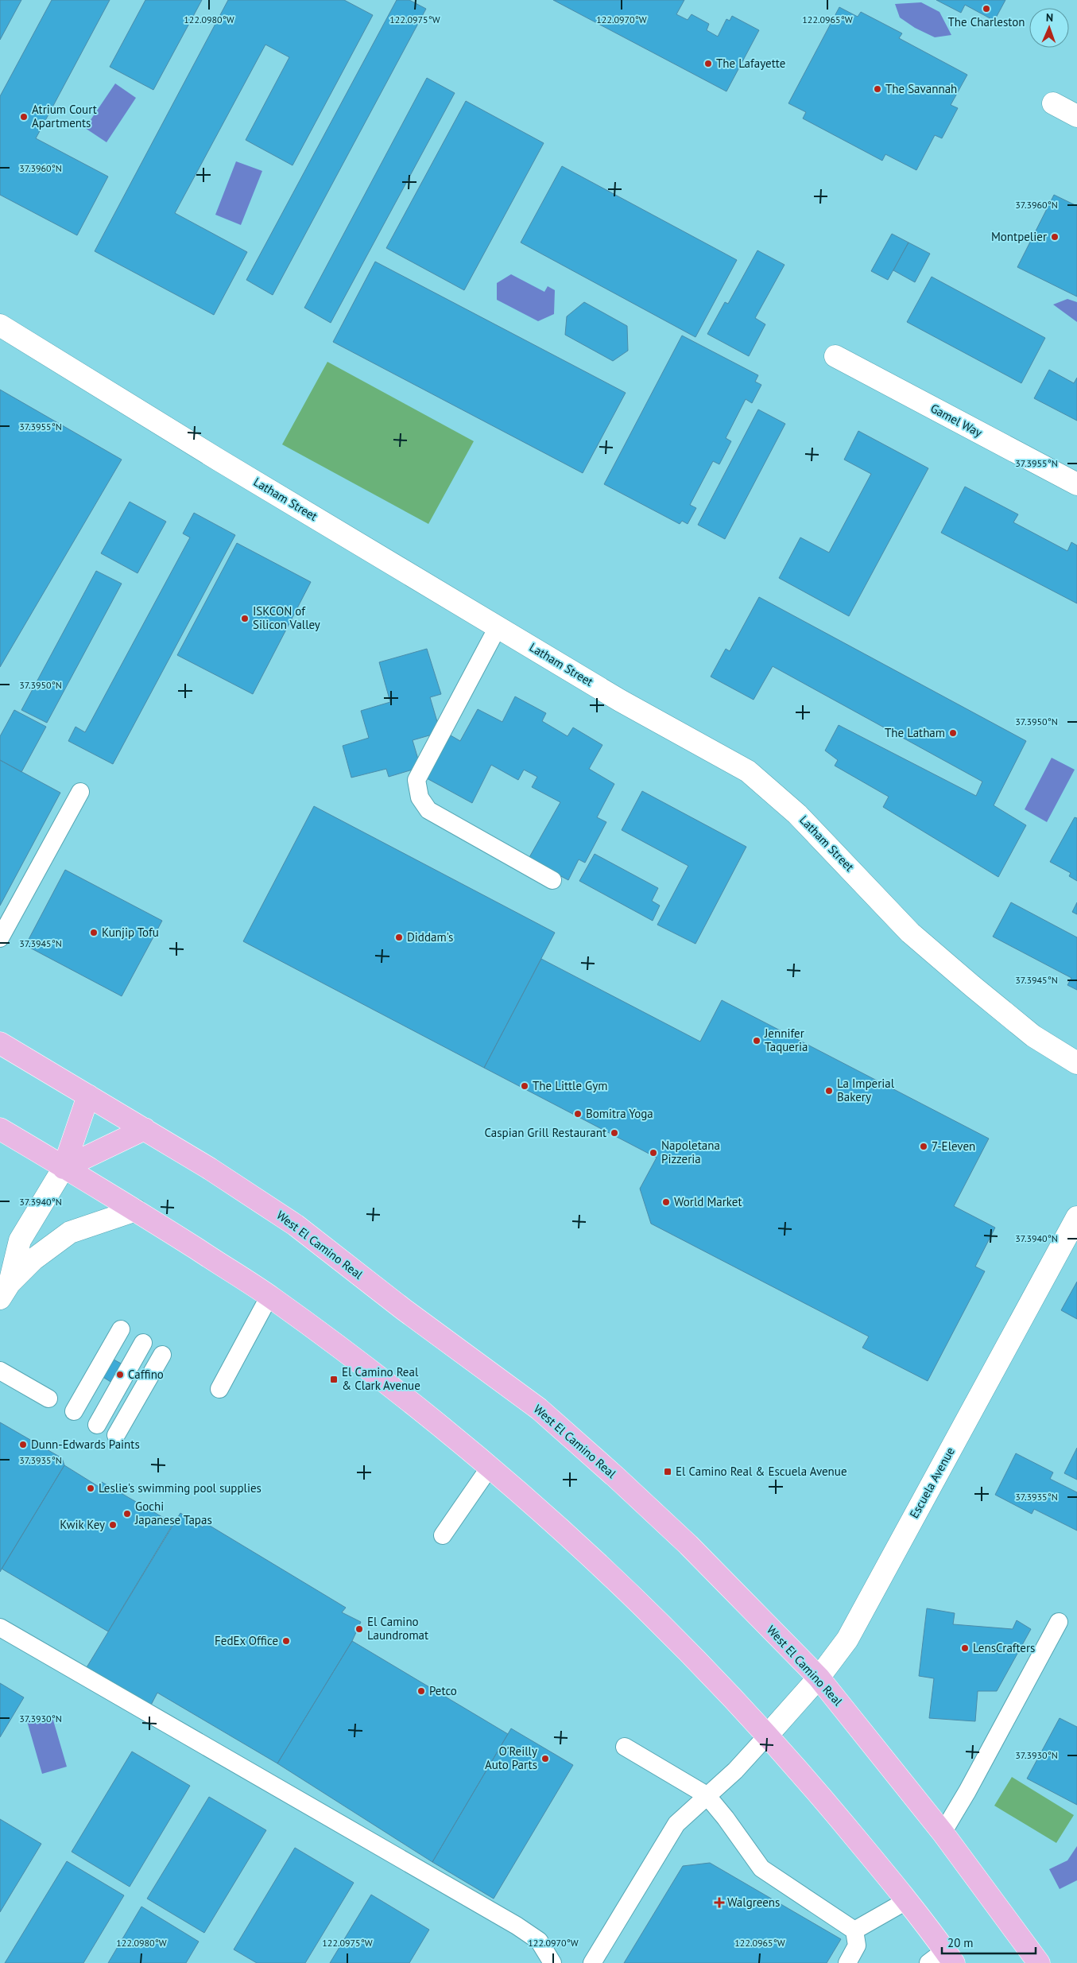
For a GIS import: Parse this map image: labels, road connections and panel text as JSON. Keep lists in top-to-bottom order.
{
  "streets": {
    "main road": ["West El Camino Real"],
    "street": ["Gamel Way", "Latham Street", "Escuela Avenue"]
  },
  "crossings": [
    ["West El Camino Real", "Escuela Avenue"]
  ],
  "places": {
    "other": [
      "The Charleston",
      "The Lafayette",
      "The Savannah",
      "Atrium Court Apartments",
      "Montpelier",
      "ISKCON of Silicon Valley",
      "The Latham",
      "Kunjip Tofu",
      "Diddam's",
      "Jennifer Taqueria",
      "The Little Gym",
      "La Imperial Bakery",
      "Bomitra Yoga",
      "Caspian Grill Restaurant",
      "7-Eleven",
      "Napoletana Pizzeria",
      "World Market",
      "Caffino",
      "Dunn-Edwards Paints",
      "Leslie's swimming pool supplies",
      "Gochi Japanese Tapas",
      "Kwik Key",
      "El Camino Laundromat",
      "FedEx Office",
      "LensCrafters",
      "Petco",
      "O'Reilly Auto Parts"
    ],
    "transit": ["El Camino Real & Clark Avenue", "El Camino Real & Escuela Avenue"],
    "health": ["Walgreens"]
  },
  "scale_bar": "20 m",
  "north": "top",
  "coordinates": [
    "122.0980°W",
    "122.0975°W",
    "122.0970°W",
    "122.0965°W",
    "37.3960°N",
    "37.3955°N",
    "37.3950°N",
    "37.3945°N",
    "37.3940°N",
    "37.3935°N",
    "37.3930°N"
  ]
}
